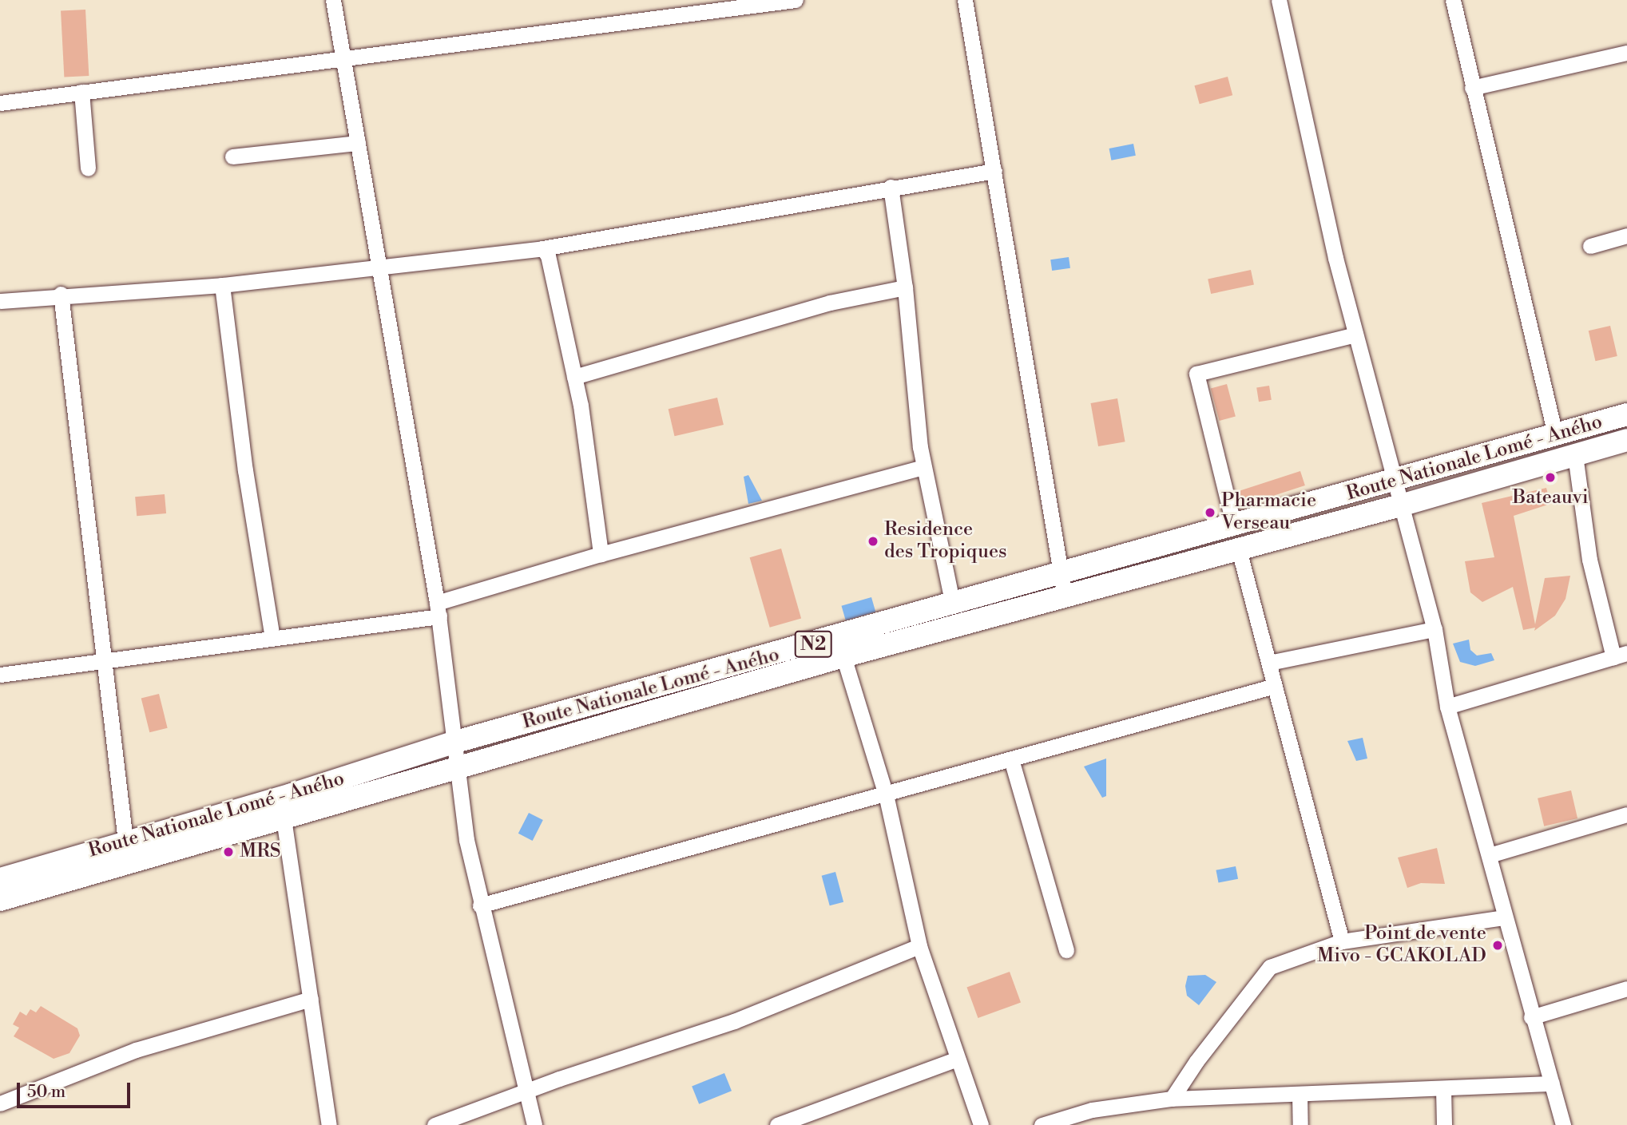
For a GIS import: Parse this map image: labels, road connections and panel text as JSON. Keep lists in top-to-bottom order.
{
  "streets": {
    "highway": ["Route Nationale Lomé - Aného", "N2"]
  },
  "places": [
    "Bateauvi",
    "Pharmacie Verseau",
    "Residence des Tropiques",
    "MRS",
    "Point de vente Mivo - GCAKOLAD"
  ],
  "scale_bar": "50 m"
}
